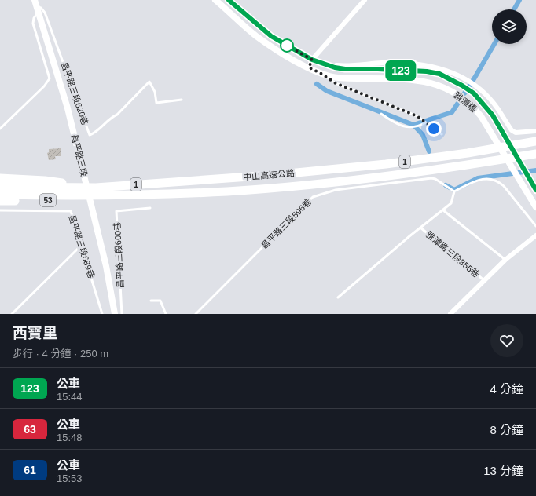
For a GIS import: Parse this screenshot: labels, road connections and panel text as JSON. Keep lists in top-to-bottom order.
{
  "streets": {
    "highway": ["1", "中山高速公路", "53"],
    "street": ["雅潭橋", "昌平路三段", "雅潭路三段355巷"],
    "lane": [
      "昌平路三段620巷",
      "昌平路三段596巷",
      "昌平路三段689巷",
      "昌平路三段600巷"
    ]
  },
  "crossings": [
    ["昌平路三段620巷", "昌平路三段"],
    ["中山高速公路", "53"]
  ],
  "lines": ["bus line 123"],
  "page": {
    "on_map": "123",
    "heading": ["西寶里", "步行 · 4 分鐘 · 250 m"],
    "list": [
      {
        "mark": "123",
        "name": "公車",
        "note": "15:44",
        "value": "4 分鐘"
      },
      {
        "mark": "63",
        "name": "公車",
        "note": "15:48",
        "value": "8 分鐘"
      },
      {
        "mark": "61",
        "name": "公車",
        "note": "15:53",
        "value": "13 分鐘"
      }
    ]
  }
}
